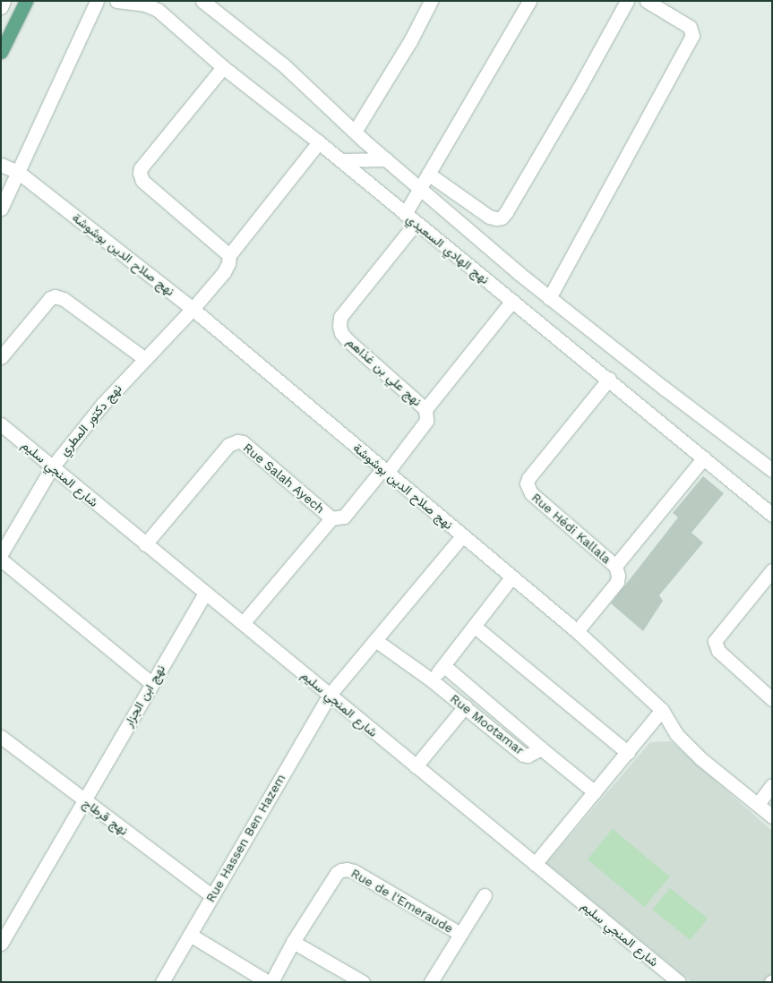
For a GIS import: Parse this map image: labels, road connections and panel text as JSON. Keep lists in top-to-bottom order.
{
  "streets": {
    "street": [
      "نهج الهادي السعيدي",
      "نهج صلاح الدين بوشوشة",
      "نهج علي بن غذاهم",
      "نهج دكتور المطري",
      "شارع المنجي سليم",
      "Rue Salah Ayech",
      "Rue Hédi Kallala",
      "نهج ابن الجزار",
      "Rue Mootamar",
      "نهج قرطاج",
      "Rue Hassen Ben Hazem",
      "Rue de l'Emeraude"
    ]
  },
  "crossings": [
    ["نهج الهادي السعيدي", "نهج علي بن غذاهم"],
    ["نهج الهادي السعيدي", "نهج دكتور المطري"],
    ["نهج الهادي السعيدي", "Rue Hédi Kallala"],
    ["نهج صلاح الدين بوشوشة", "نهج دكتور المطري"],
    ["نهج صلاح الدين بوشوشة", "Rue Hassen Ben Hazem"],
    ["نهج دكتور المطري", "شارع المنجي سليم"],
    ["شارع المنجي سليم", "Rue Salah Ayech"],
    ["شارع المنجي سليم", "نهج ابن الجزار"],
    ["شارع المنجي سليم", "Rue Hassen Ben Hazem"],
    ["نهج ابن الجزار", "نهج قرطاج"],
    ["Rue Mootamar", "Rue Hassen Ben Hazem"],
    ["نهج قرطاج", "Rue Hassen Ben Hazem"]
  ]
}
